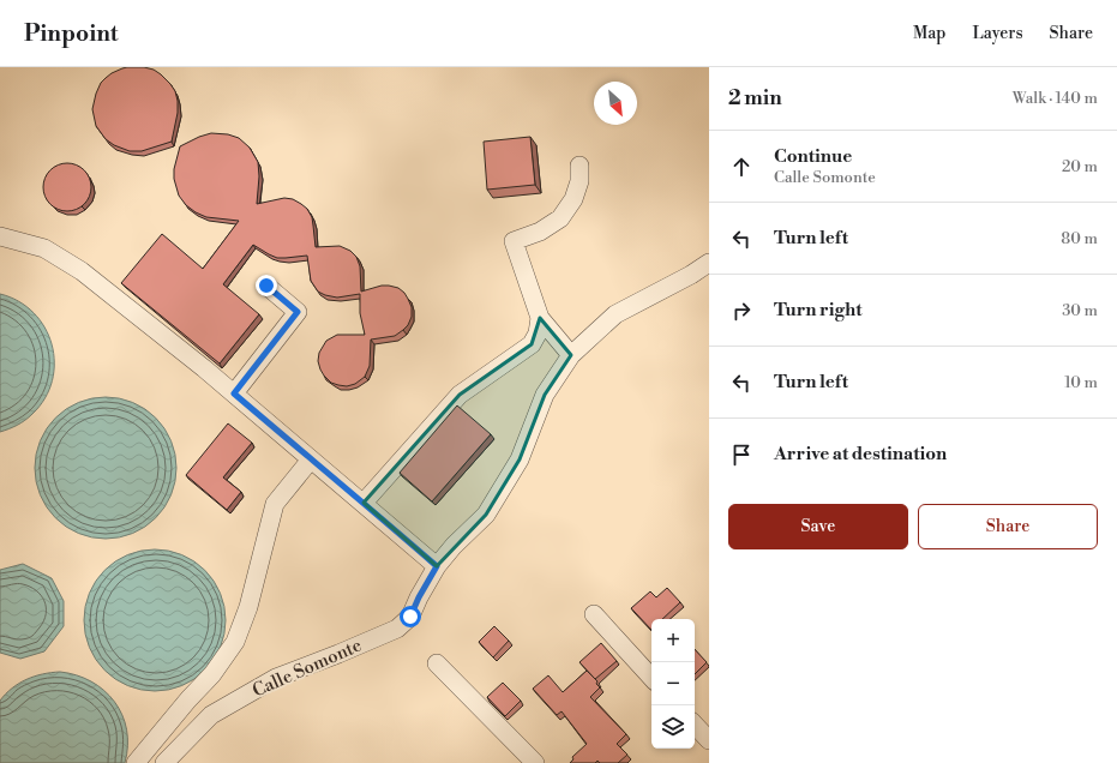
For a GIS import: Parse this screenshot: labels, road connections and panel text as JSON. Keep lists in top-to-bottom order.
{
  "streets": {
    "street": ["Calle Somonte"]
  },
  "north": "bottom right",
  "page": {
    "header": "Pinpoint",
    "nav": ["Map", "Layers", "Share"],
    "heading": ["2 min", "Walk · 140 m"],
    "list": [
      ["Continue", "Calle Somonte", "20 m"],
      ["Turn left", "80 m"],
      ["Turn right", "30 m"],
      ["Turn left", "10 m"],
      "Arrive at destination"
    ],
    "buttons": ["Save", "Share"],
    "map_buttons": ["+", "−"]
  }
}
